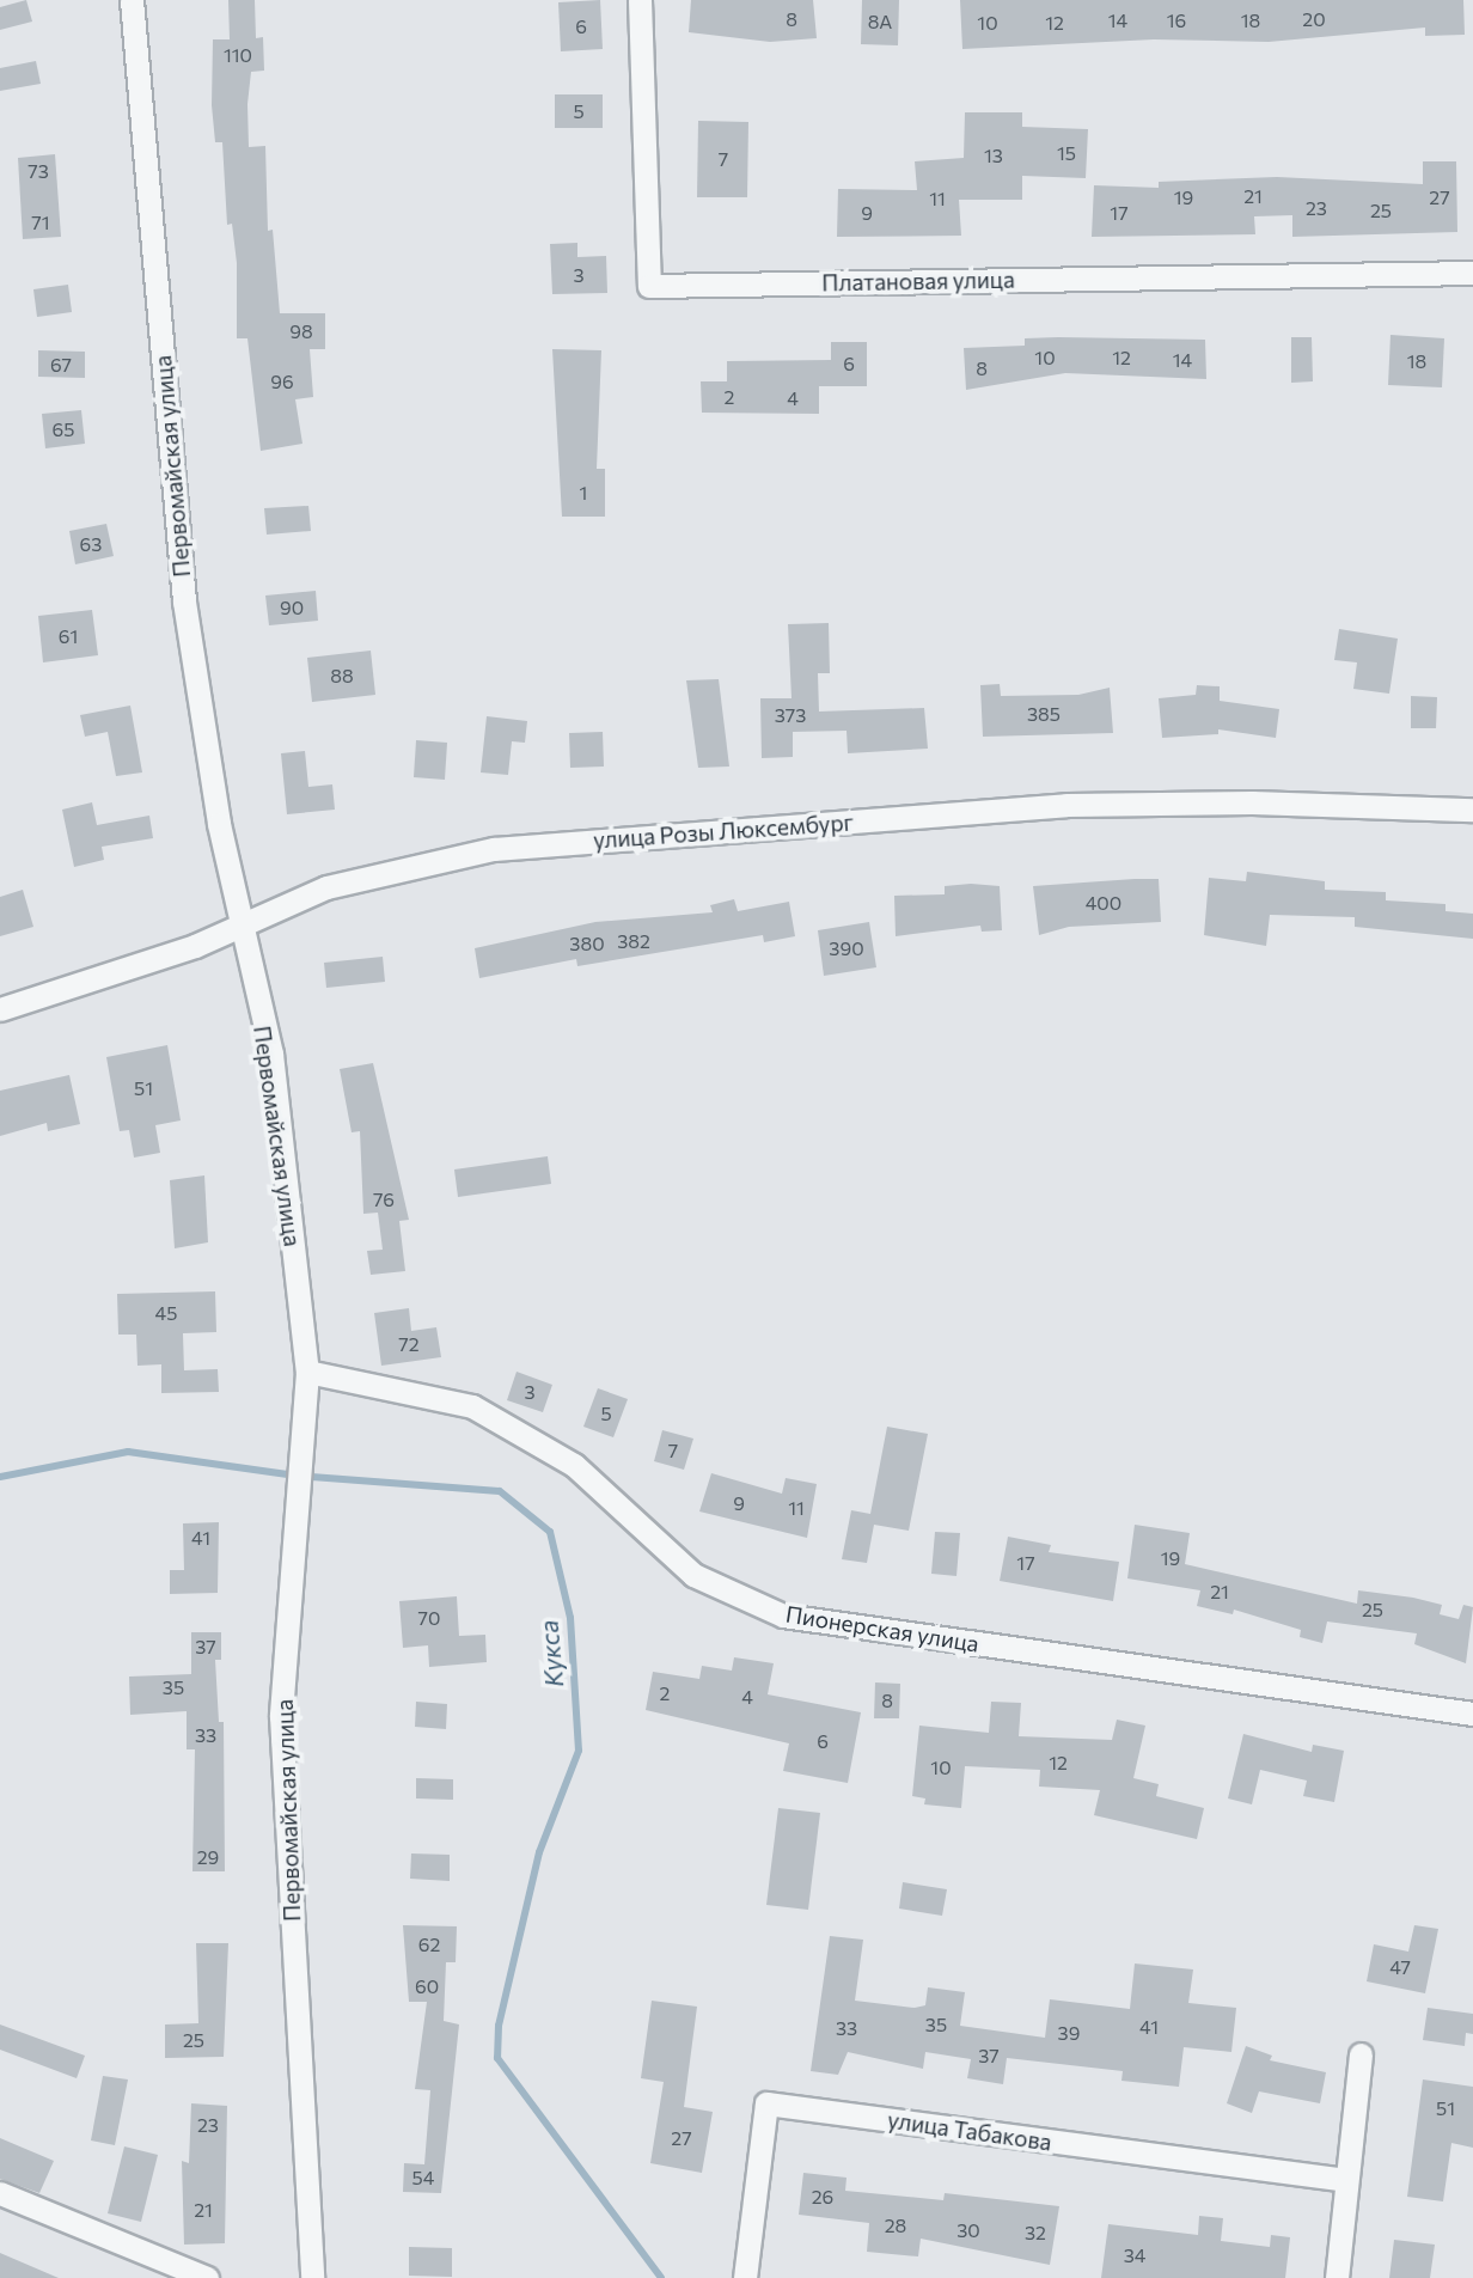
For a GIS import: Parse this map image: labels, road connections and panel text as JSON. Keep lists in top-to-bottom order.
{
  "streets": {
    "street": [
      "Платановая улица",
      "Первомайская улица",
      "улица Розы Люксембург",
      "Пионерская улица",
      "улица Табакова"
    ]
  },
  "crossings": [
    ["Первомайская улица", "улица Розы Люксембург"],
    ["Первомайская улица", "Пионерская улица"]
  ],
  "water": ["Кукса"],
  "house_numbers": [
    "8",
    "20",
    "14",
    "16",
    "18",
    "8А",
    "10",
    "12",
    "6",
    "110",
    "5",
    "15",
    "13",
    "7",
    "73",
    "21",
    "19",
    "27",
    "11",
    "23",
    "25",
    "9",
    "17",
    "71",
    "3",
    "98",
    "10",
    "12",
    "14",
    "18",
    "6",
    "67",
    "8",
    "96",
    "2",
    "4",
    "65",
    "1",
    "63",
    "90",
    "61",
    "88",
    "385",
    "373",
    "400",
    "382",
    "380",
    "390",
    "51",
    "76",
    "45",
    "72",
    "3",
    "5",
    "7",
    "9",
    "11",
    "41",
    "19",
    "17",
    "21",
    "25",
    "70",
    "37",
    "35",
    "2",
    "4",
    "8",
    "33",
    "6",
    "12",
    "10",
    "29",
    "62",
    "47",
    "60",
    "35",
    "41",
    "33",
    "39",
    "25",
    "37",
    "51",
    "23",
    "27",
    "54",
    "26",
    "21",
    "28",
    "30",
    "32",
    "34"
  ]
}
